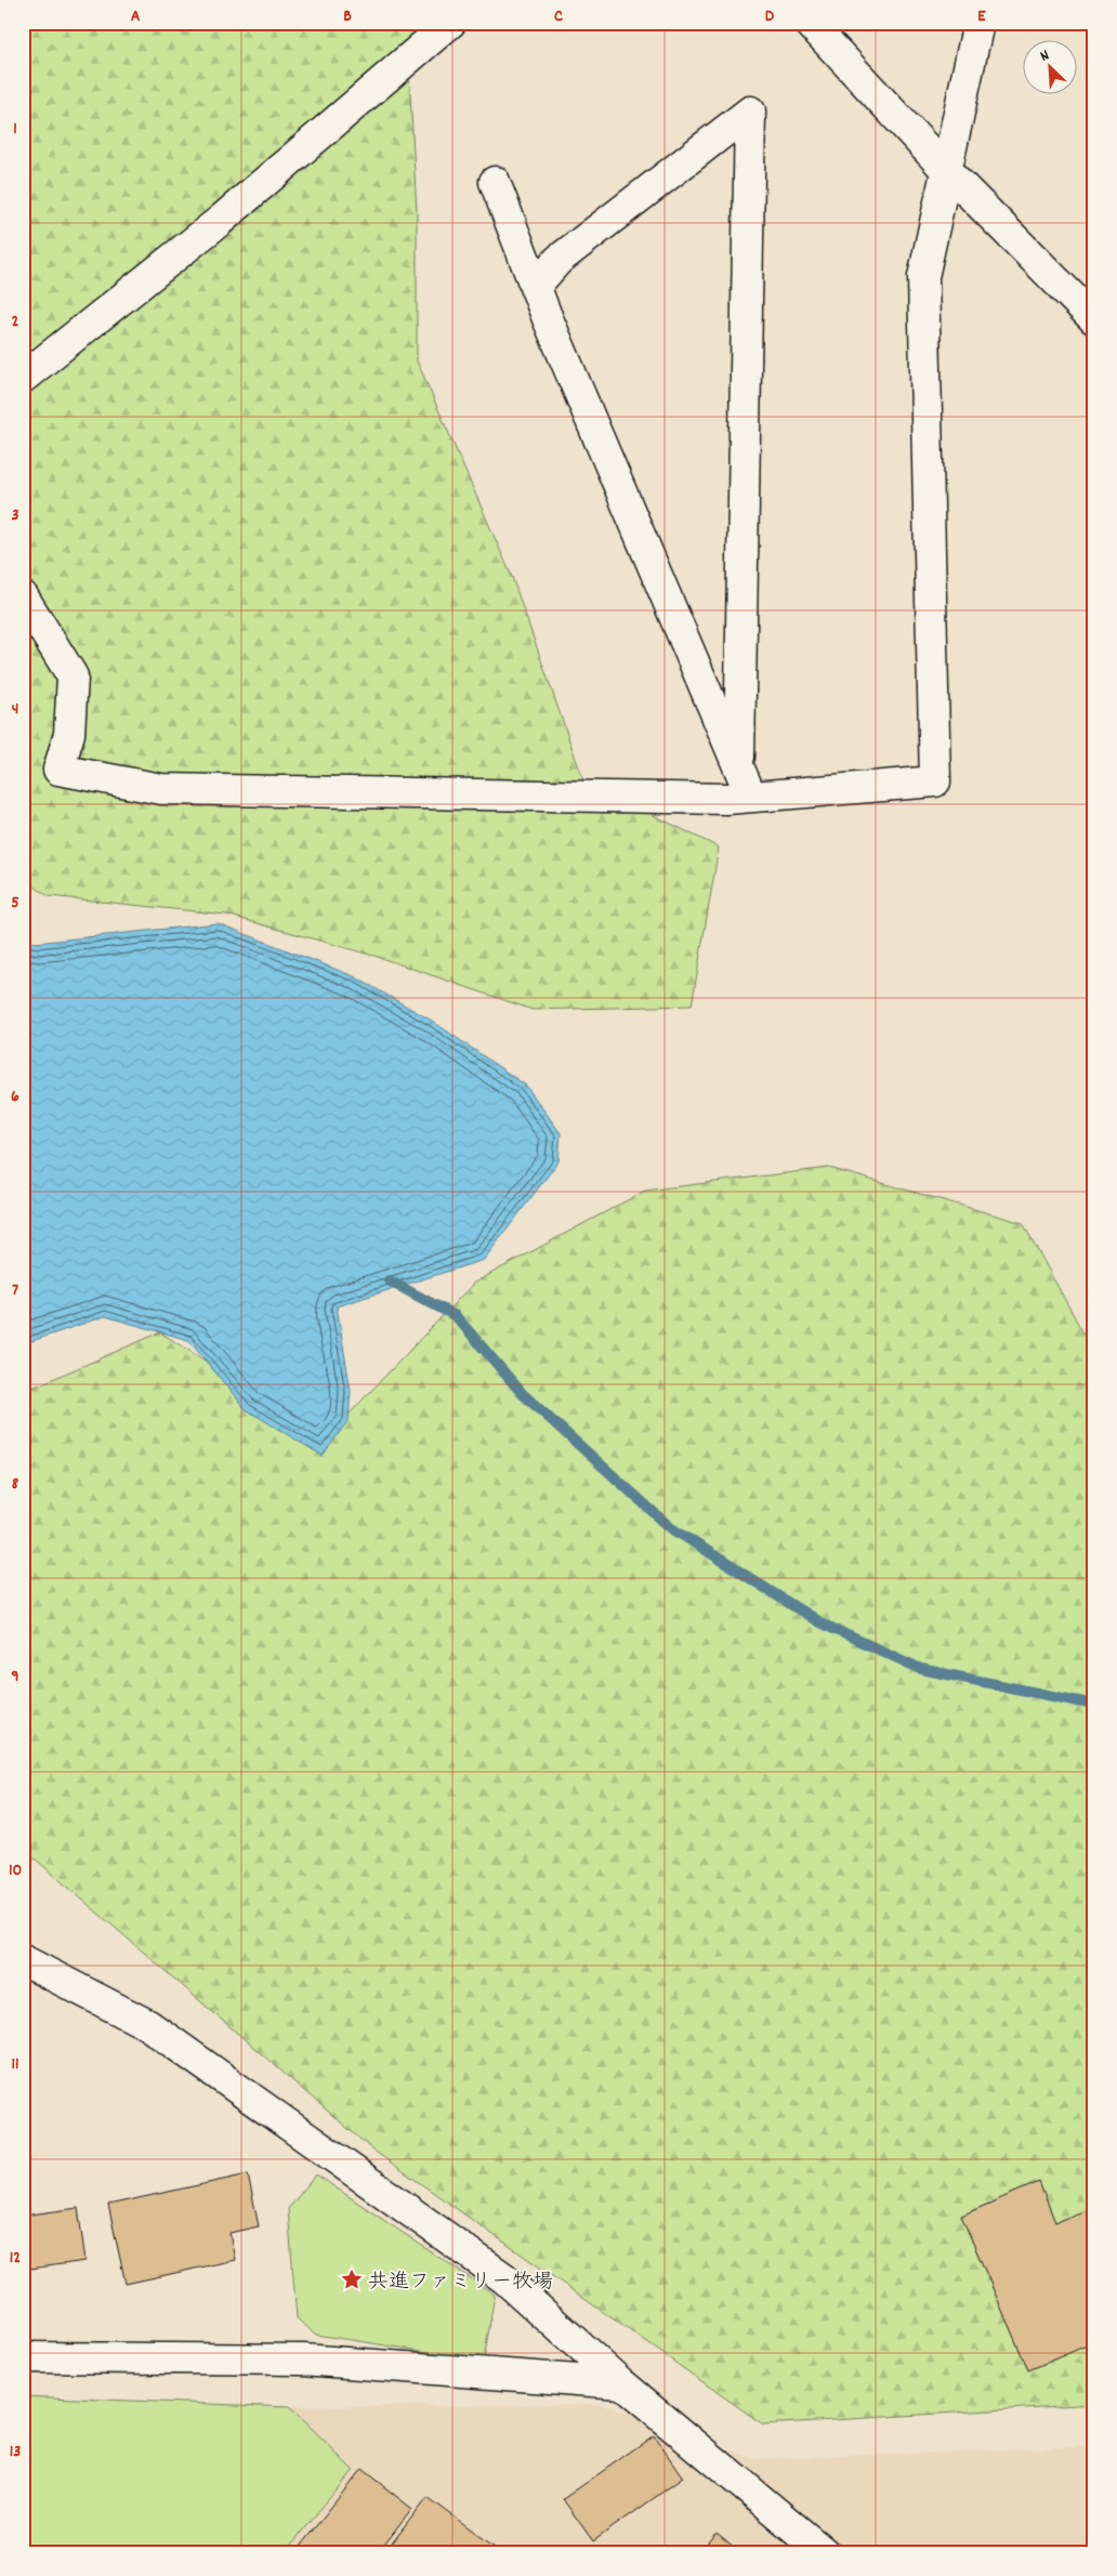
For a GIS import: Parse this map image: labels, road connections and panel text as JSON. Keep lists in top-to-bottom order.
{
  "places": {
    "place": ["共進ファミリー牧場"]
  },
  "north": "top left",
  "grid": {
    "columns": [
      "A",
      "B",
      "C",
      "D",
      "E"
    ],
    "rows": [
      "1",
      "2",
      "3",
      "4",
      "5",
      "6",
      "7",
      "8",
      "9",
      "10",
      "11",
      "12",
      "13"
    ]
  }
}
